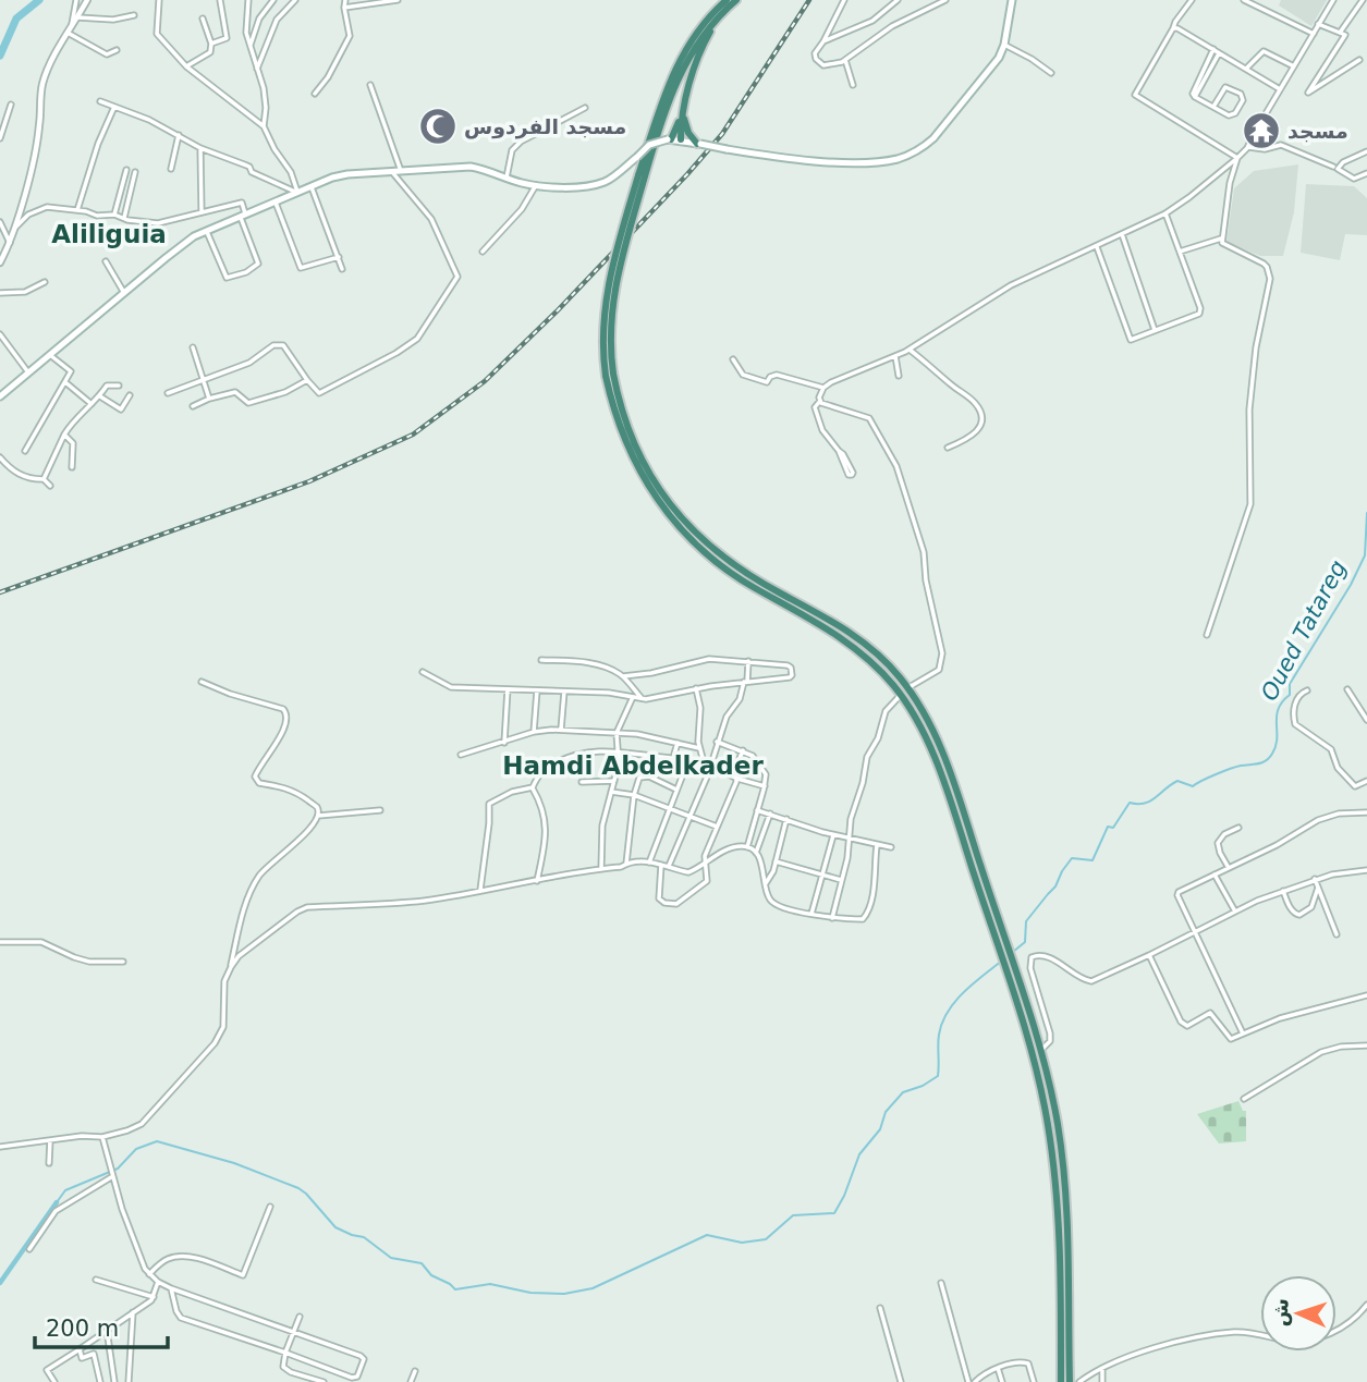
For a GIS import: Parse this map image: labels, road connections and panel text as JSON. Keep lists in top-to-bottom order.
{
  "districts": ["Aliliguia", "Hamdi Abdelkader"],
  "water": ["Oued Tatareg"],
  "places": {
    "mosque": ["مسجد الفردوس"],
    "temple": ["مسجد"]
  },
  "scale_bar": "200 m",
  "north": "left"
}
